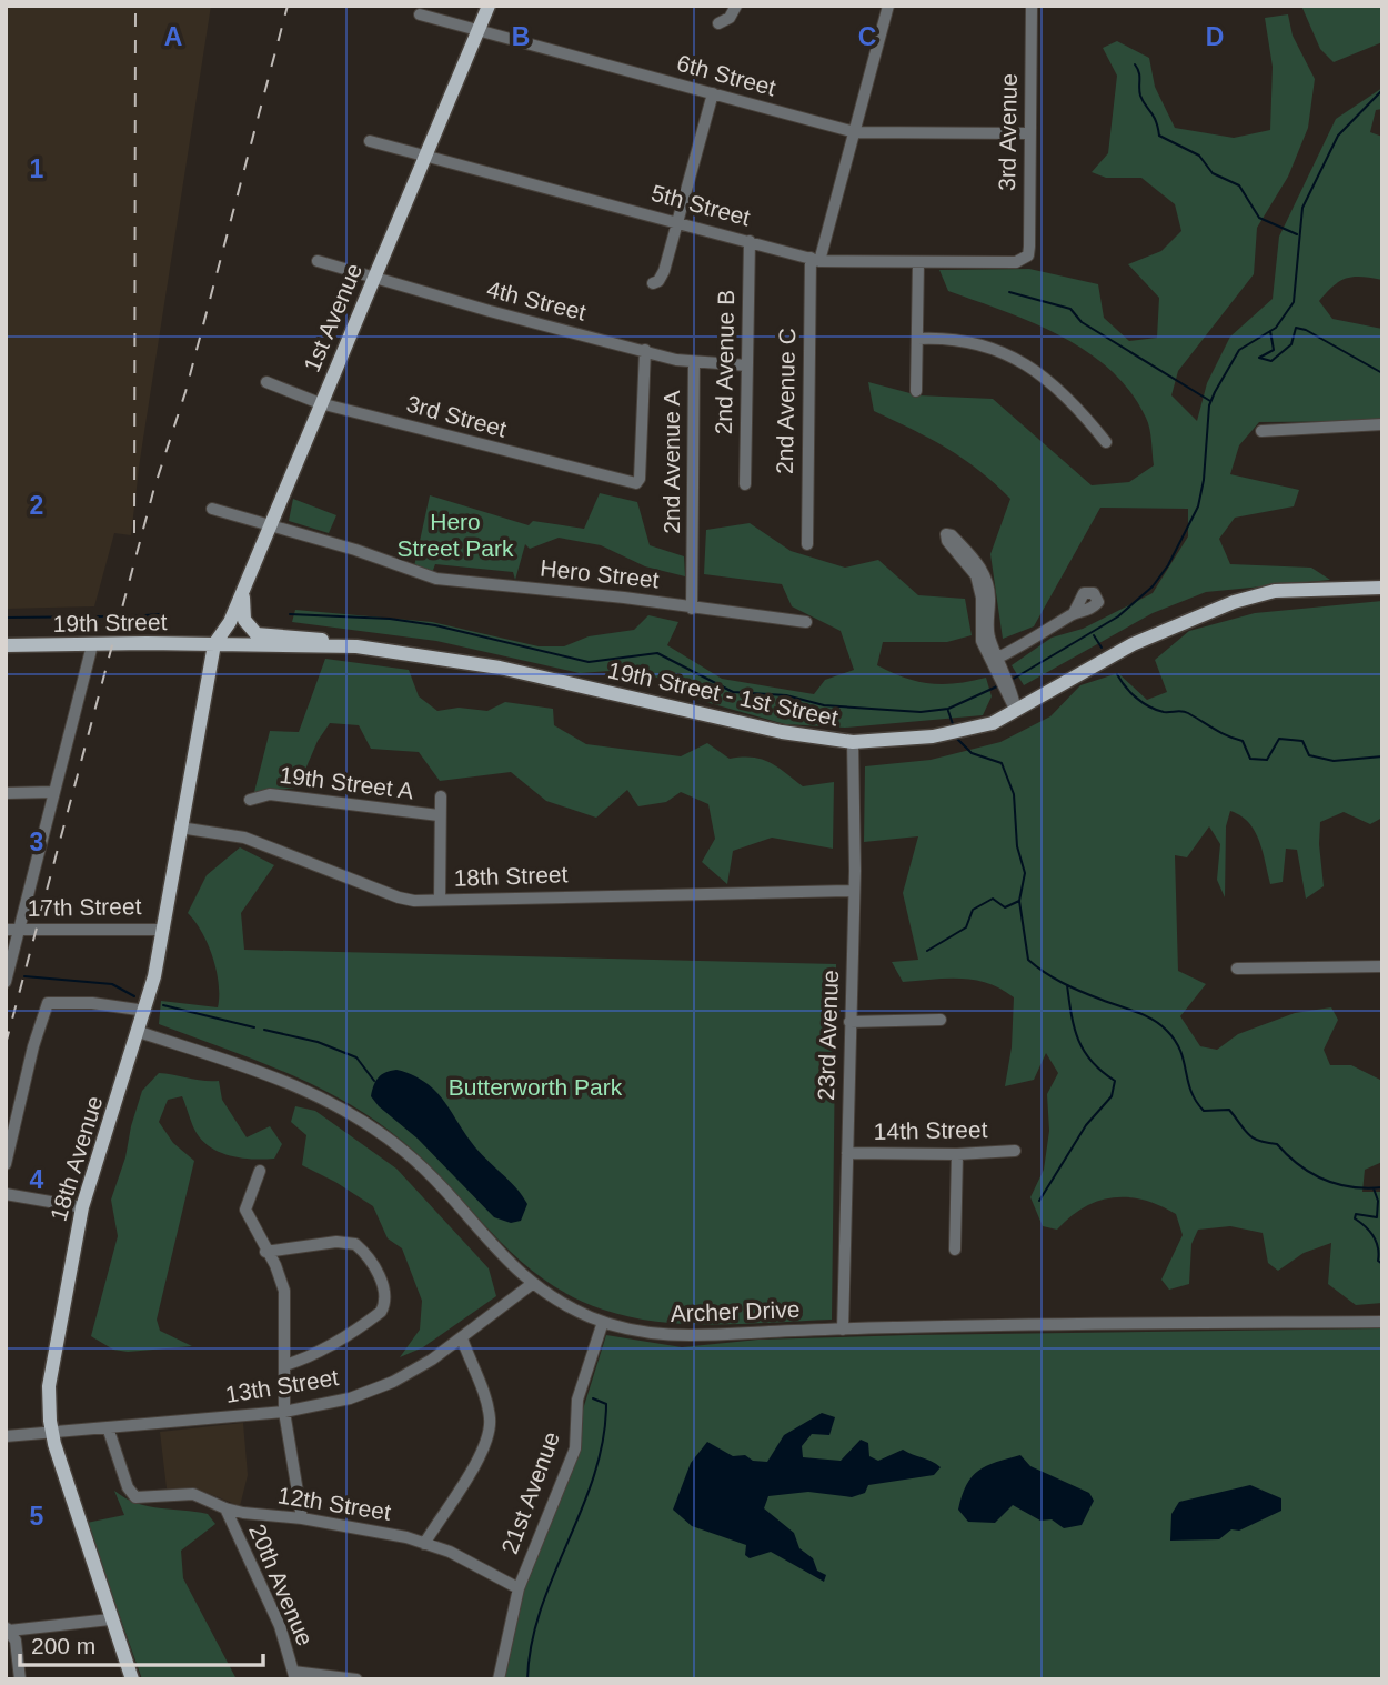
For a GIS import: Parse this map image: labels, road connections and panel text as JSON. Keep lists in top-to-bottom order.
{
  "streets": {
    "main road": [
      "1st Avenue",
      "19th Street",
      "19th Street - 1st Street",
      "18th Avenue"
    ],
    "street": [
      "6th Street",
      "3rd Avenue",
      "5th Street",
      "4th Street",
      "2nd Avenue B",
      "2nd Avenue C",
      "3rd Street",
      "2nd Avenue A",
      "Hero Street",
      "19th Street A",
      "18th Street",
      "17th Street",
      "23rd Avenue",
      "14th Street",
      "Archer Drive",
      "13th Street",
      "21st Avenue",
      "12th Street",
      "20th Avenue"
    ]
  },
  "crossings": [
    ["6th Street", "3rd Avenue"],
    ["6th Street", "1st Avenue"],
    ["6th Street", "2nd Avenue C"],
    ["3rd Avenue", "5th Street"],
    ["5th Street", "1st Avenue"],
    ["5th Street", "2nd Avenue B"],
    ["5th Street", "2nd Avenue C"],
    ["4th Street", "1st Avenue"],
    ["4th Street", "2nd Avenue B"],
    ["4th Street", "3rd Street"],
    ["4th Street", "2nd Avenue A"],
    ["1st Avenue", "3rd Street"],
    ["1st Avenue", "Hero Street"],
    ["1st Avenue", "19th Street"],
    ["1st Avenue", "19th Street - 1st Street"],
    ["1st Avenue", "18th Avenue"],
    ["2nd Avenue A", "Hero Street"],
    ["19th Street", "19th Street - 1st Street"],
    ["19th Street", "18th Avenue"],
    ["19th Street - 1st Street", "23rd Avenue"],
    ["19th Street - 1st Street", "18th Avenue"],
    ["18th Street", "23rd Avenue"],
    ["18th Street", "18th Avenue"],
    ["17th Street", "18th Avenue"],
    ["23rd Avenue", "14th Street"],
    ["23rd Avenue", "Archer Drive"],
    ["18th Avenue", "Archer Drive"],
    ["18th Avenue", "13th Street"],
    ["Archer Drive", "13th Street"],
    ["Archer Drive", "21st Avenue"],
    ["13th Street", "12th Street"],
    ["13th Street", "20th Avenue"],
    ["21st Avenue", "12th Street"],
    ["12th Street", "20th Avenue"]
  ],
  "parks": ["Hero Street Park", "Butterworth Park"],
  "scale_bar": "200 m",
  "grid": {
    "columns": [
      "A",
      "B",
      "C",
      "D"
    ],
    "rows": [
      "1",
      "2",
      "3",
      "4",
      "5"
    ]
  }
}
